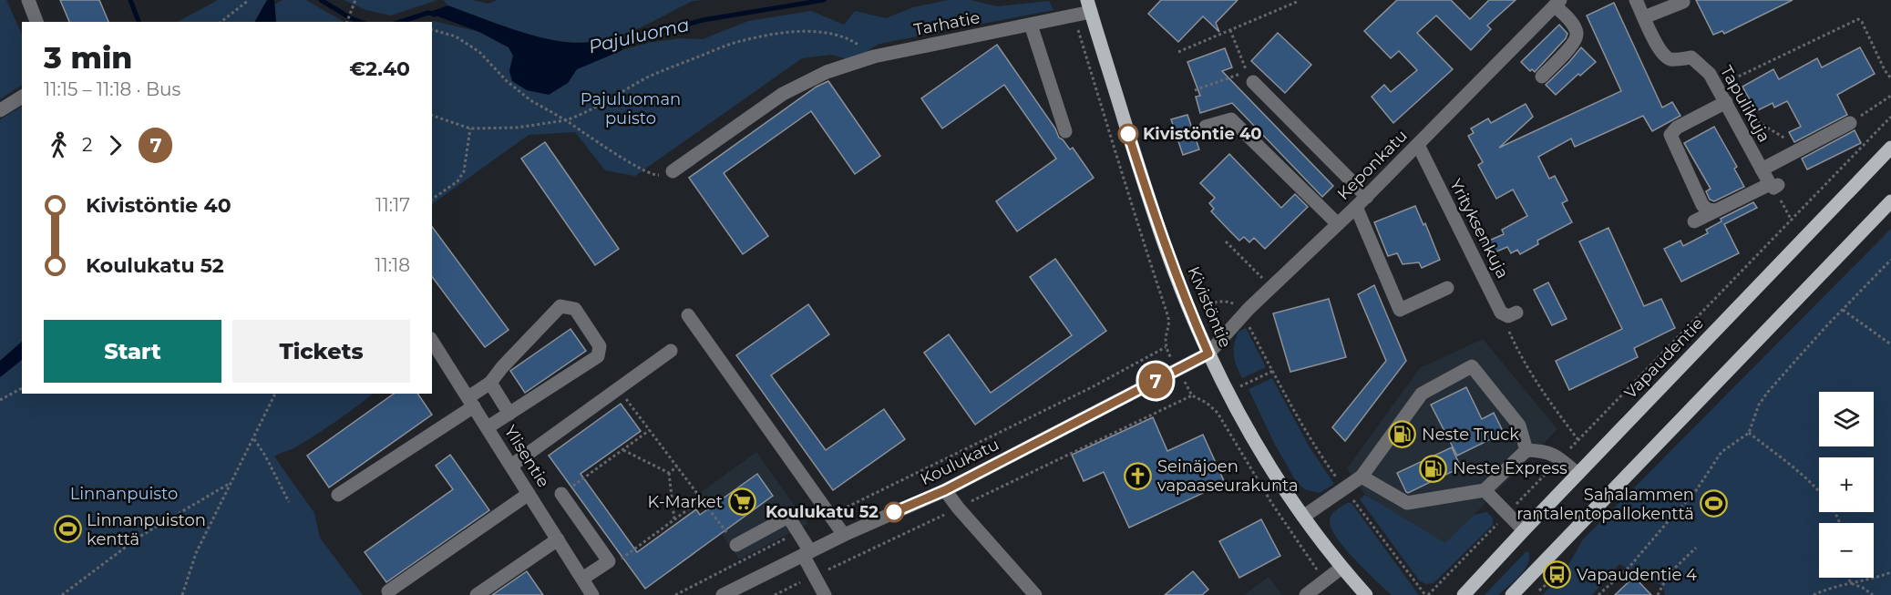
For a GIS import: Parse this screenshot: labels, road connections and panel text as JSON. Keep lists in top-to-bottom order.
{
  "streets": {
    "main road": ["Kivistöntie", "Vapaudentie"],
    "street": [
      "Tarhatie",
      "Tapulikuja",
      "Keponkatu",
      "Yrityksenkuja",
      "Ylisentie",
      "Koulukatu"
    ]
  },
  "crossings": [
    ["Tarhatie", "Kivistöntie"],
    ["Keponkatu", "Yrityksenkuja"],
    ["Keponkatu", "Kivistöntie"],
    ["Keponkatu", "Koulukatu"],
    ["Kivistöntie", "Koulukatu"]
  ],
  "water": ["Pajuluoma"],
  "parks": ["Pajuluoman puisto", "Linnanpuisto"],
  "places": {
    "other": ["Kivistöntie 40", "Koulukatu 52"],
    "fuel station": ["Neste Truck", "Neste Express"],
    "church": ["Seinäjoen vapaaseurakunta"],
    "supermarket": ["K-Market"],
    "sports": ["Sahalammen rantalentopallokenttä", "Linnanpuiston kenttä"],
    "bus stop": ["Vapaudentie 4"]
  },
  "lines": ["bus line 7"],
  "page": {
    "on_map": "7",
    "heading": ["3 min", "11:15 – 11:18 · Bus", "€2.40"],
    "legs": ["2", "7"],
    "list": [
      {
        "name": "Kivistöntie 40",
        "value": "11:17"
      },
      {
        "name": "Koulukatu 52",
        "value": "11:18"
      }
    ],
    "buttons": ["Start", "Tickets"],
    "map_buttons": ["+", "−"]
  }
}
